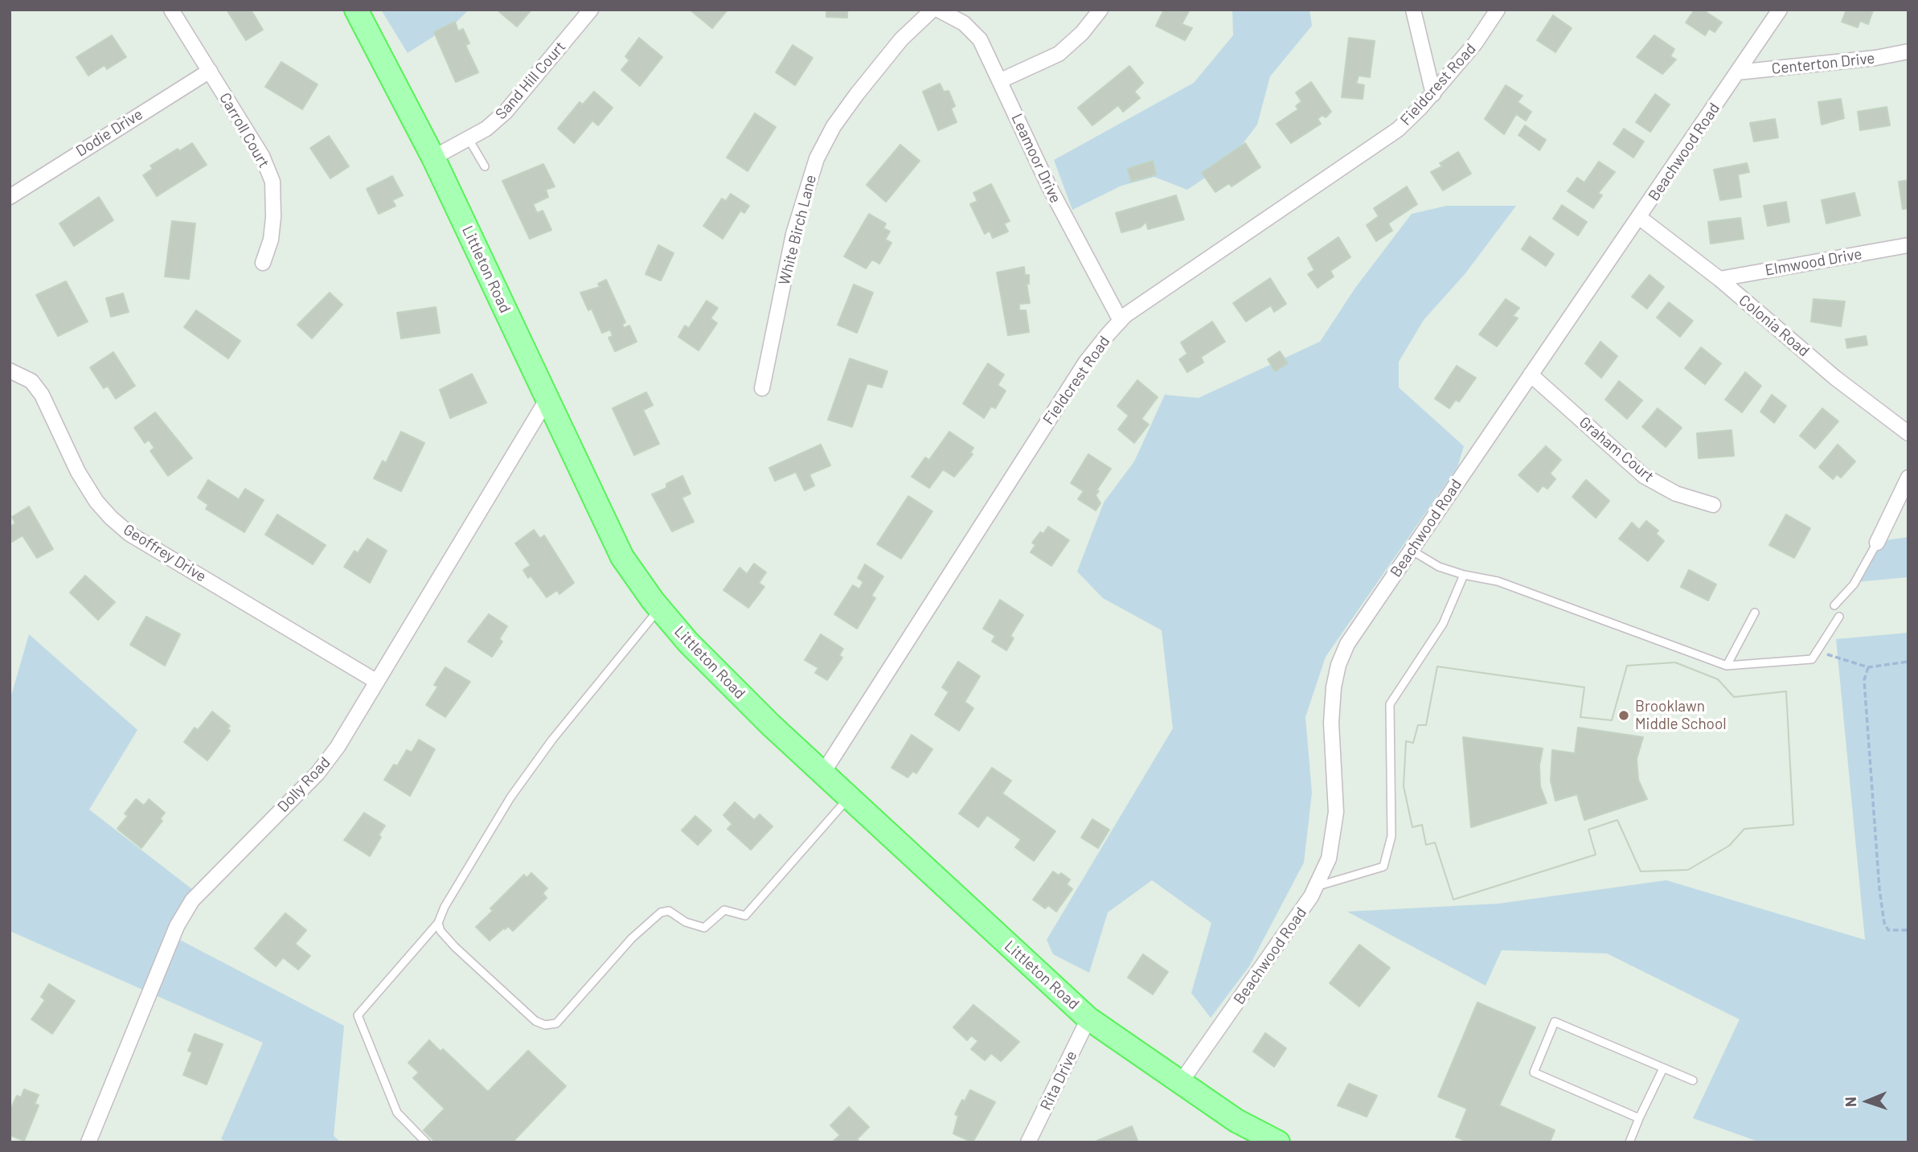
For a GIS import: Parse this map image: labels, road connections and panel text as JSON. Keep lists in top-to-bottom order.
{
  "streets": {
    "main road": ["Littleton Road"],
    "street": [
      "Centerton Drive",
      "Sand Hill Court",
      "Fieldcrest Road",
      "Carroll Court",
      "Dodie Drive",
      "Beachwood Road",
      "Leamoor Drive",
      "White Birch Lane",
      "Elmwood Drive",
      "Colonia Road",
      "Graham Court",
      "Geoffrey Drive",
      "Dolly Road",
      "Rita Drive"
    ]
  },
  "crossings": [
    ["Centerton Drive", "Beachwood Road"],
    ["Sand Hill Court", "Littleton Road"],
    ["Fieldcrest Road", "Leamoor Drive"],
    ["Fieldcrest Road", "Littleton Road"],
    ["Carroll Court", "Dodie Drive"],
    ["Beachwood Road", "Littleton Road"],
    ["Beachwood Road", "Colonia Road"],
    ["Beachwood Road", "Graham Court"],
    ["Elmwood Drive", "Colonia Road"],
    ["Littleton Road", "Dolly Road"],
    ["Littleton Road", "Rita Drive"],
    ["Geoffrey Drive", "Dolly Road"]
  ],
  "places": ["Brooklawn Middle School"],
  "north": "left"
}
